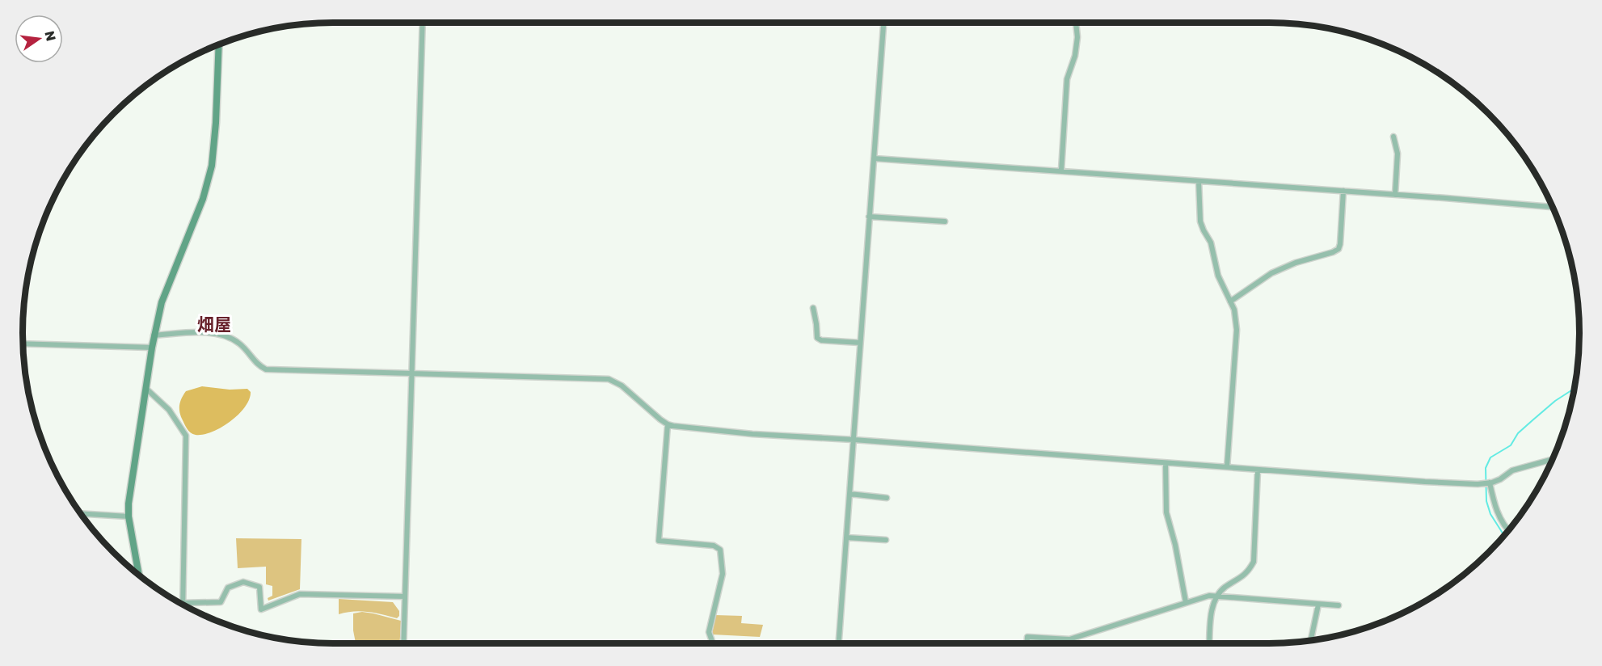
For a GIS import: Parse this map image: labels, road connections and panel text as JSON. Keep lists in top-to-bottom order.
{
  "districts": ["畑屋"],
  "north": "right"
}
